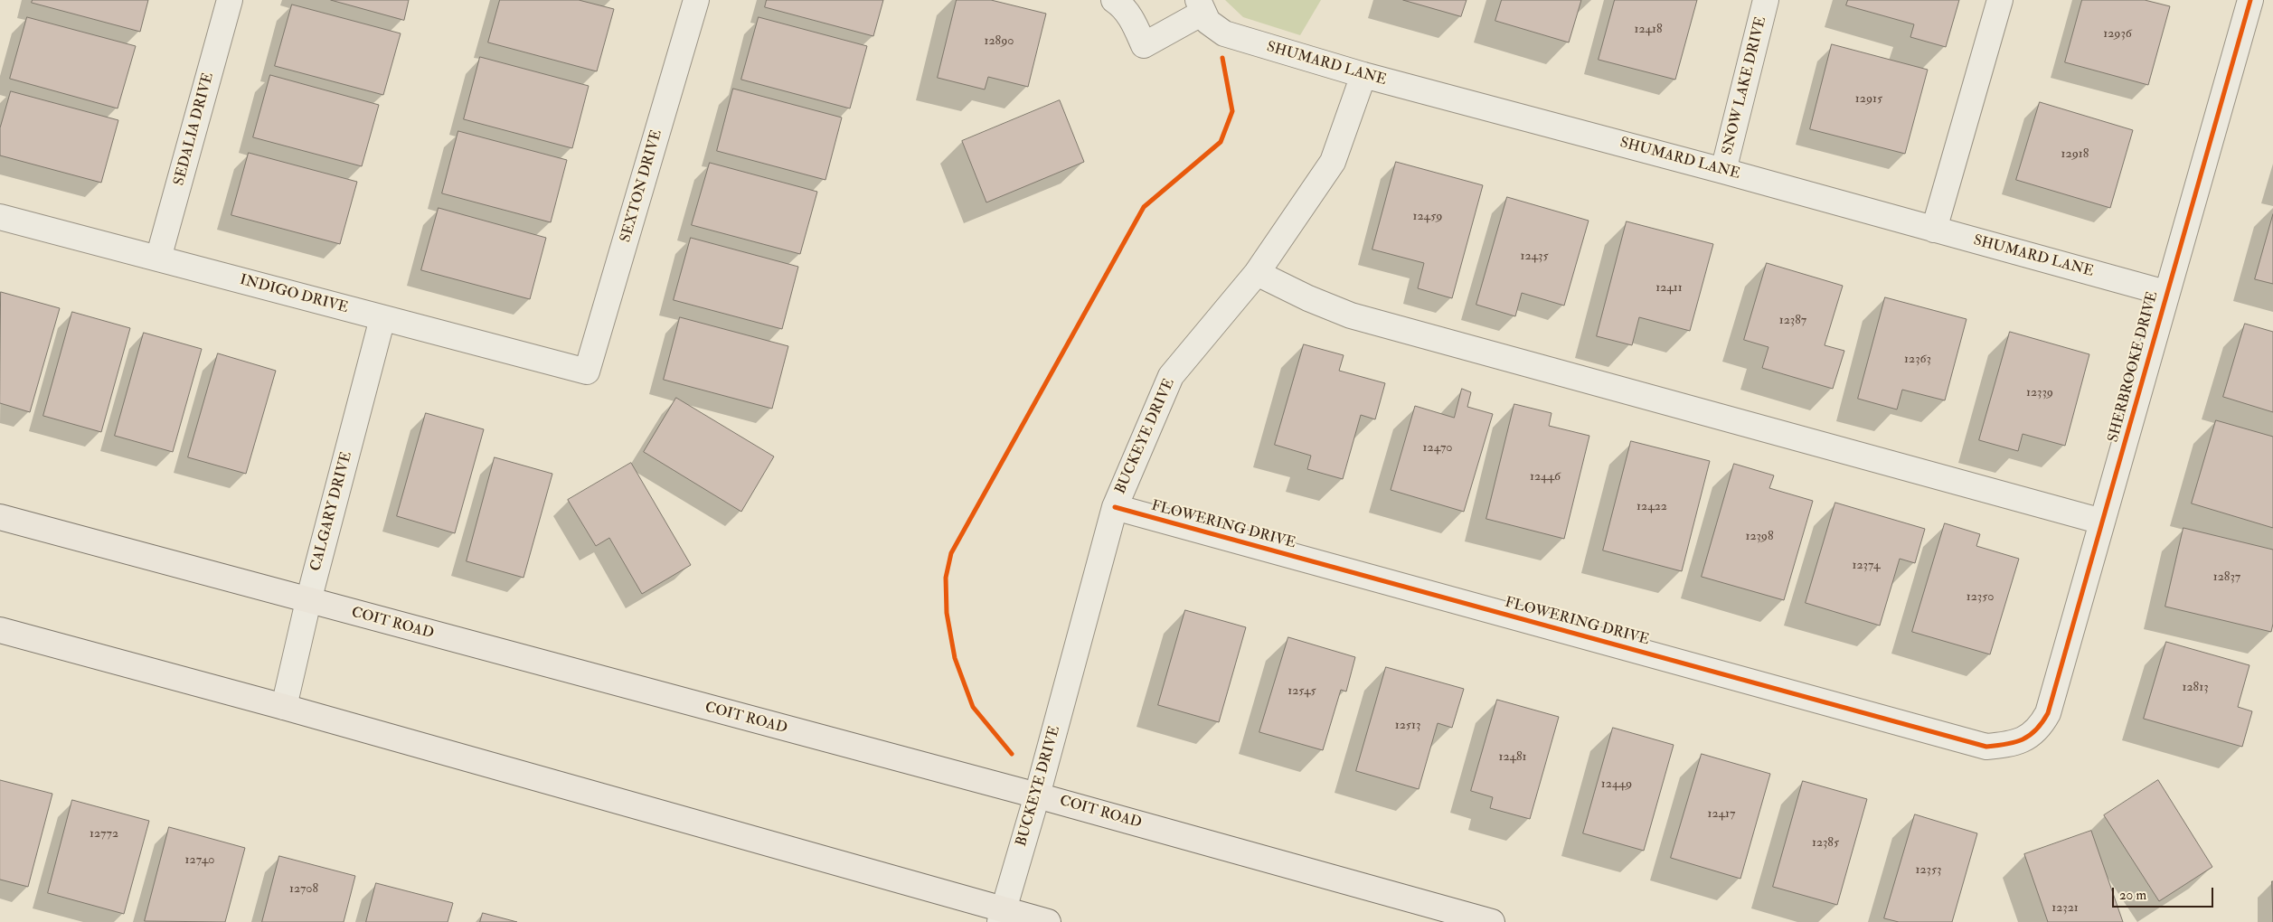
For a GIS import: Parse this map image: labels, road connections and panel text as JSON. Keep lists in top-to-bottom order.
{
  "streets": {
    "main road": ["COIT ROAD"],
    "street": [
      "SHUMARD LANE",
      "SNOW LAKE DRIVE",
      "SEDALIA DRIVE",
      "SEXTON DRIVE",
      "INDIGO DRIVE",
      "SHERBROOKE DRIVE",
      "BUCKEYE DRIVE",
      "CALGARY DRIVE",
      "FLOWERING DRIVE"
    ]
  },
  "crossings": [
    ["SHUMARD LANE", "SNOW LAKE DRIVE"],
    ["SHUMARD LANE", "SHERBROOKE DRIVE"],
    ["SHUMARD LANE", "BUCKEYE DRIVE"],
    ["SEDALIA DRIVE", "INDIGO DRIVE"],
    ["SEXTON DRIVE", "INDIGO DRIVE"],
    ["INDIGO DRIVE", "CALGARY DRIVE"],
    ["SHERBROOKE DRIVE", "FLOWERING DRIVE"],
    ["BUCKEYE DRIVE", "FLOWERING DRIVE"],
    ["BUCKEYE DRIVE", "COIT ROAD"],
    ["CALGARY DRIVE", "COIT ROAD"]
  ],
  "house_numbers": [
    "12418",
    "12936",
    "12890",
    "12915",
    "12918",
    "12459",
    "12435",
    "12411",
    "12387",
    "12363",
    "12339",
    "12470",
    "12446",
    "12422",
    "12398",
    "12374",
    "12837",
    "12350",
    "12813",
    "12545",
    "12513",
    "12481",
    "12449",
    "12417",
    "12772",
    "12385",
    "12740",
    "12353",
    "12708",
    "12321"
  ],
  "scale_bar": "20 m"
}
